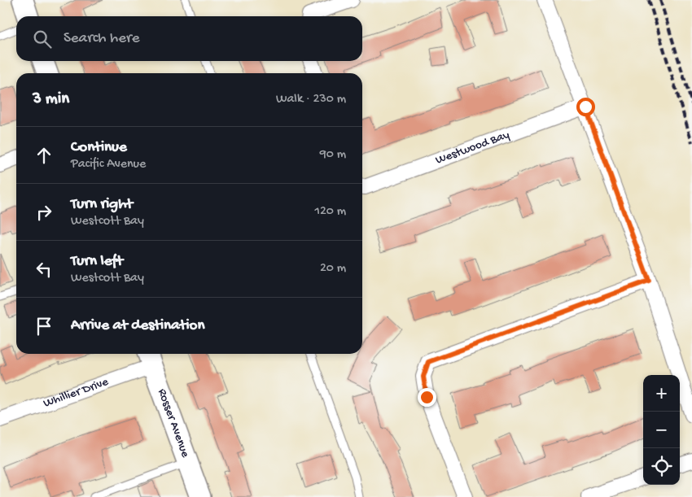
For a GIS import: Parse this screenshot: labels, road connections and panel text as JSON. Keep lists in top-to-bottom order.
{
  "streets": {
    "street": ["Westwood Bay", "Whillier Drive", "Rosser Avenue"]
  },
  "crossings": [
    ["Whillier Drive", "Rosser Avenue"]
  ],
  "page": {
    "search": "Search here",
    "heading": ["3 min", "Walk · 230 m"],
    "list": [
      ["Continue", "Pacific Avenue", "90 m"],
      ["Turn right", "Westcott Bay", "120 m"],
      ["Turn left", "Westcott Bay", "20 m"],
      "Arrive at destination"
    ],
    "map_buttons": ["+", "−"]
  }
}
